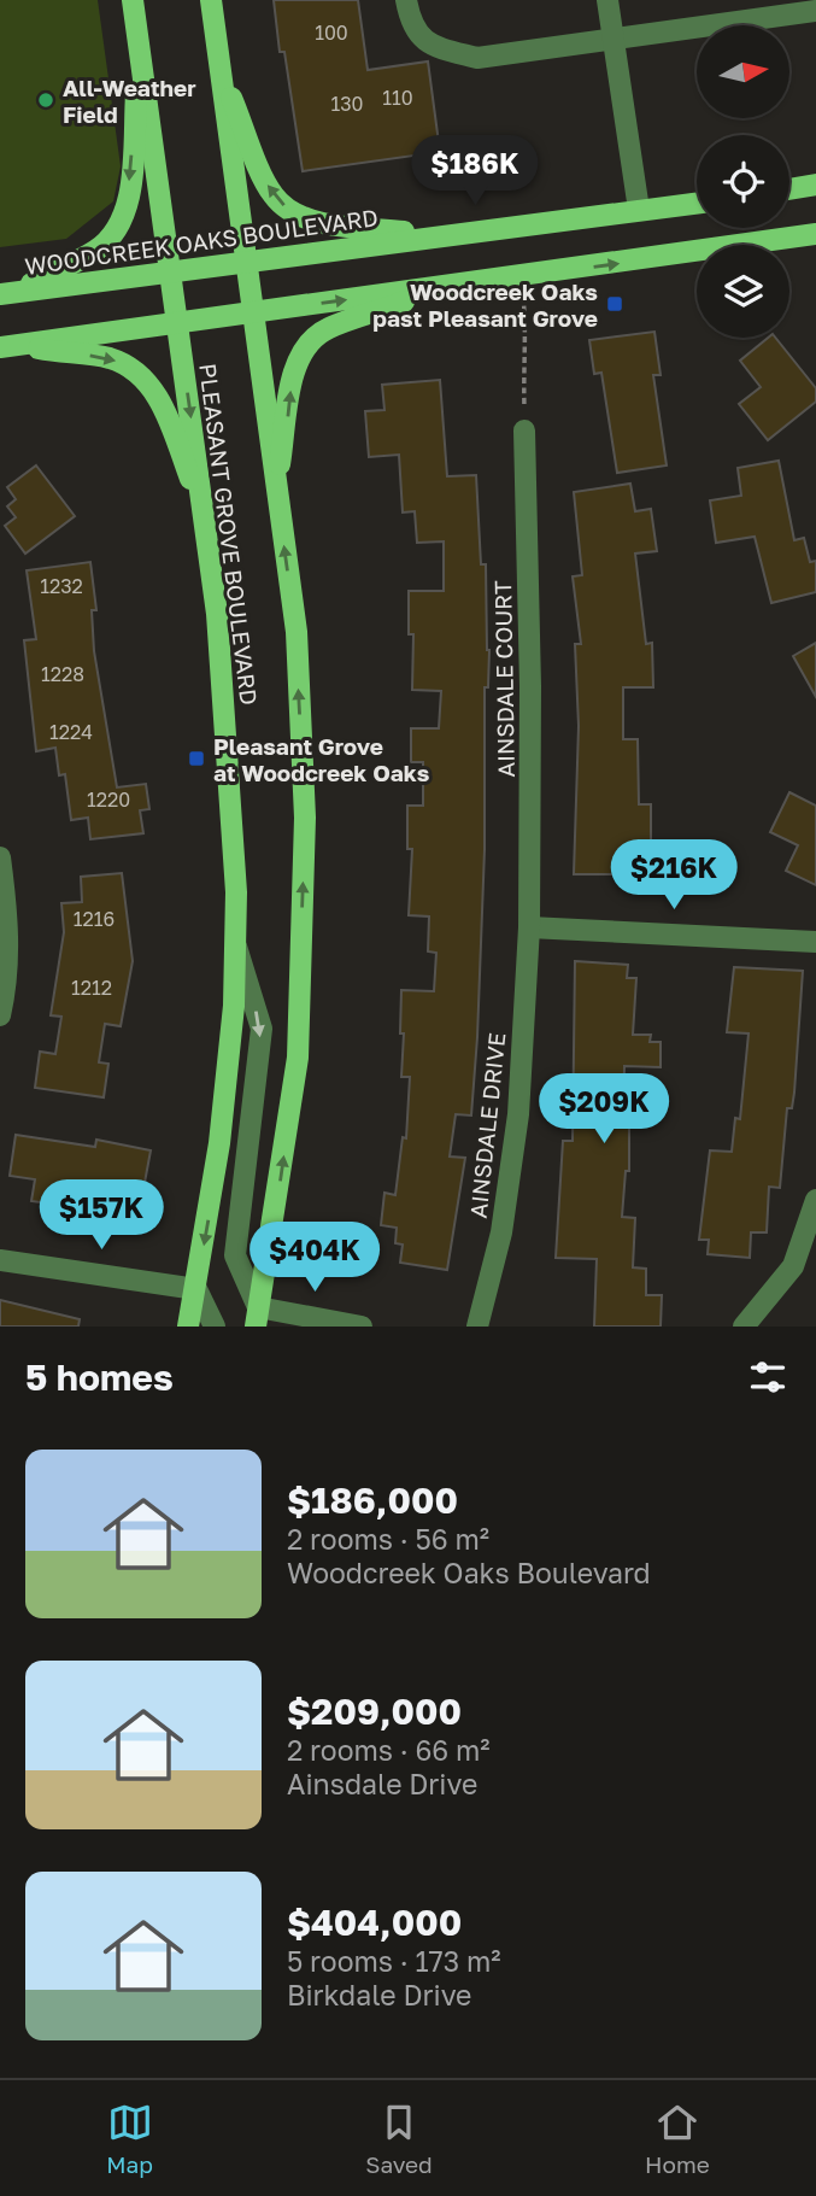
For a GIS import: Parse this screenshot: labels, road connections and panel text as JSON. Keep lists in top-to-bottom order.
{
  "streets": {
    "main road": ["WOODCREEK OAKS BOULEVARD", "PLEASANT GROVE BOULEVARD"],
    "street": ["AINSDALE COURT", "AINSDALE DRIVE"]
  },
  "crossings": [
    ["WOODCREEK OAKS BOULEVARD", "PLEASANT GROVE BOULEVARD"],
    ["AINSDALE COURT", "AINSDALE DRIVE"]
  ],
  "places": {
    "other": ["All-Weather Field"],
    "transit": ["Woodcreek Oaks past Pleasant Grove", "Pleasant Grove at Woodcreek Oaks"]
  },
  "house_numbers": [
    "100",
    "110",
    "130",
    "1232",
    "1228",
    "1224",
    "1220",
    "1216",
    "1212"
  ],
  "north": "right",
  "page": {
    "price": [
      "$186K",
      "$216K",
      "$209K",
      "$157K",
      "$404K"
    ],
    "heading": "5 homes",
    "list": [
      {
        "name": "$186,000",
        "note": "2 rooms · 56 m² · Woodcreek Oaks Boulevard"
      },
      {
        "name": "$209,000",
        "note": "2 rooms · 66 m² · Ainsdale Drive"
      },
      {
        "name": "$404,000",
        "note": "5 rooms · 173 m² · Birkdale Drive"
      }
    ],
    "tabs": ["Map", "Saved", "Home"]
  }
}
